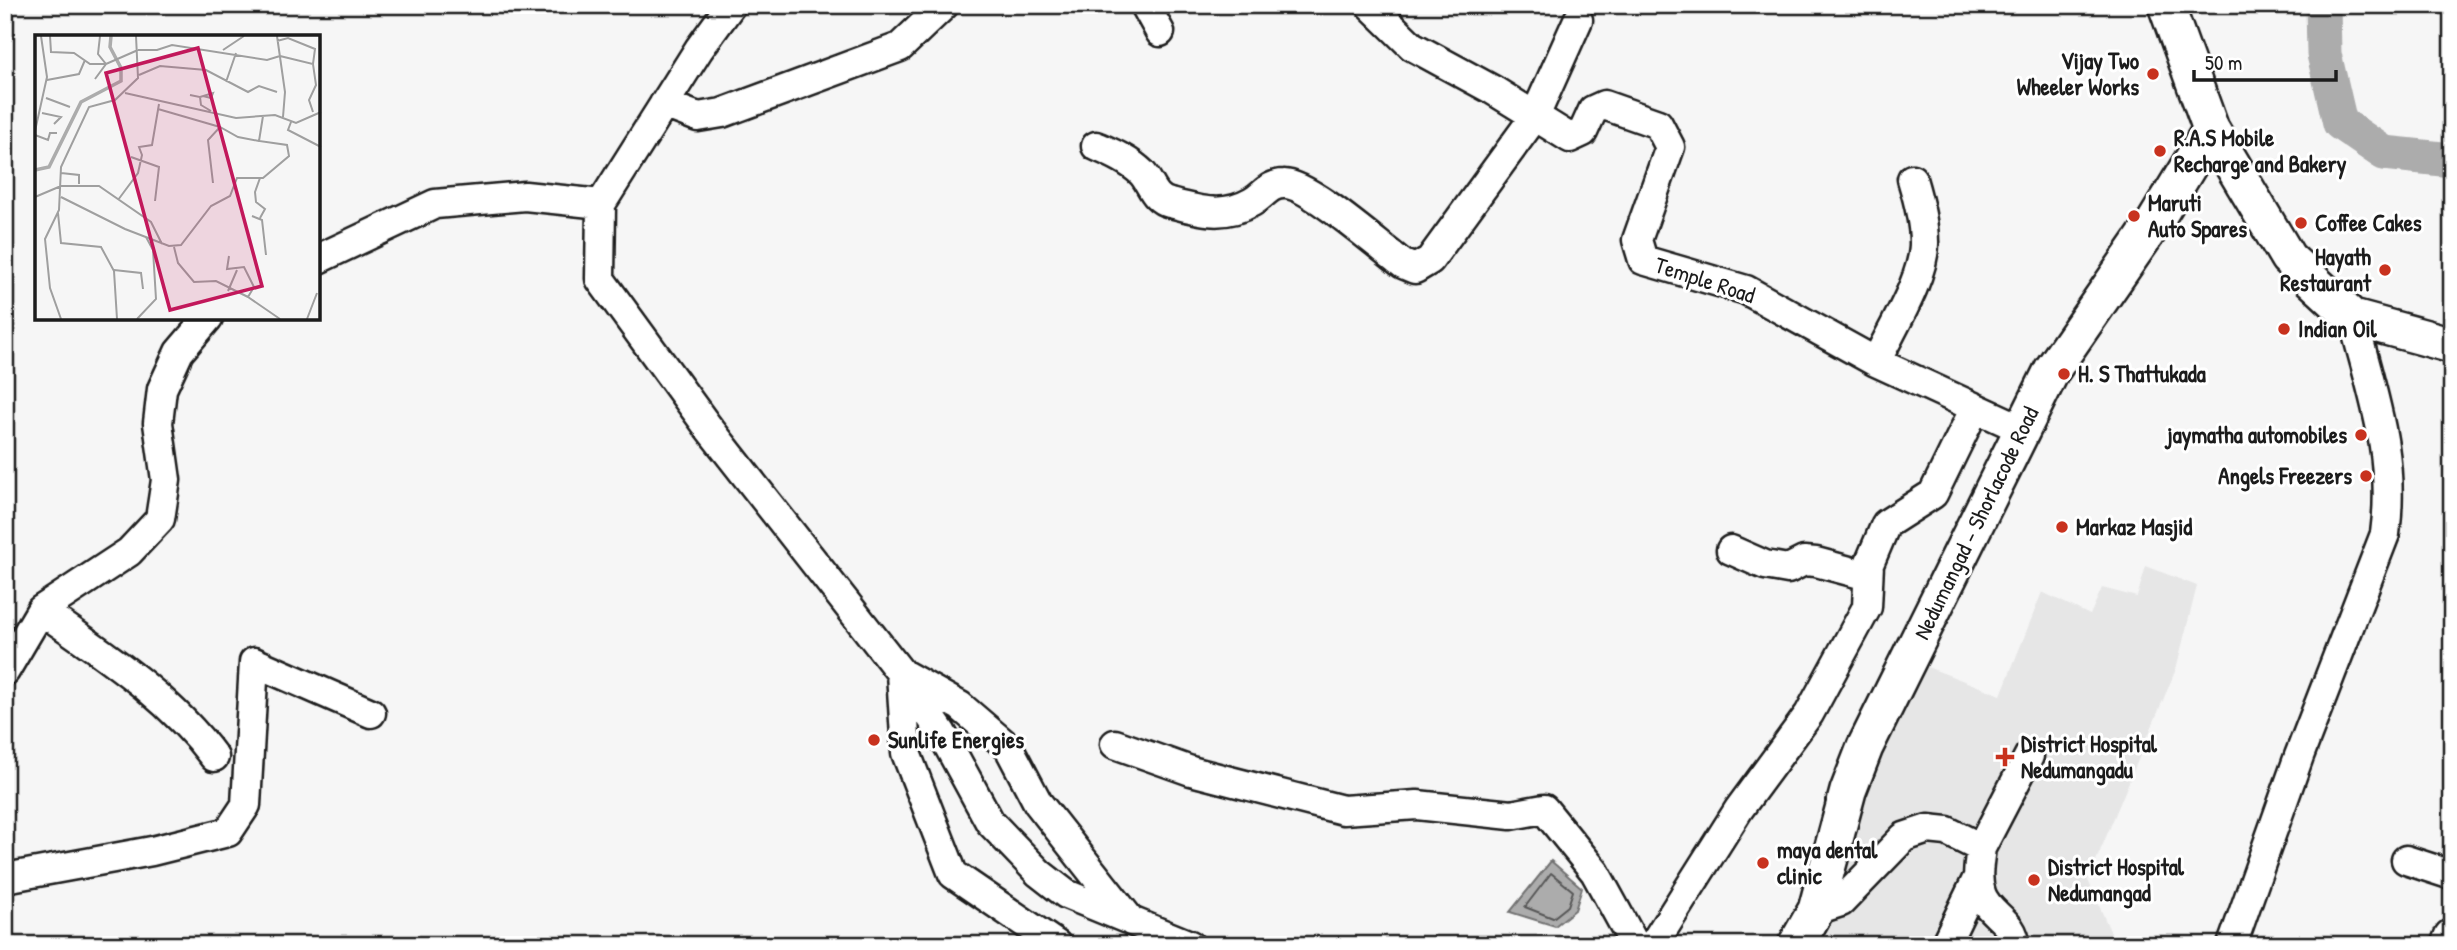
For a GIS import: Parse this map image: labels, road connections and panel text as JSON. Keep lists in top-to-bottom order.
{
  "streets": {
    "main road": ["Nedumangad - Shorlacode Road"],
    "street": ["Temple Road"]
  },
  "crossings": [
    ["Temple Road", "Nedumangad - Shorlacode Road"]
  ],
  "places": {
    "other": [
      "Vijay Two Wheeler Works",
      "R.A.S Mobile Recharge and Bakery",
      "Maruti Auto Spares",
      "Coffee Cakes",
      "Hayath Restaurant",
      "Indian Oil",
      "H. S Thattukada",
      "jaymatha automobiles",
      "Angels Freezers",
      "Markaz Masjid",
      "Sunlife Energies",
      "maya dental clinic",
      "District Hospital Nedumangad"
    ],
    "health": ["District Hospital Nedumangadu"]
  },
  "scale_bar": "50 m"
}
